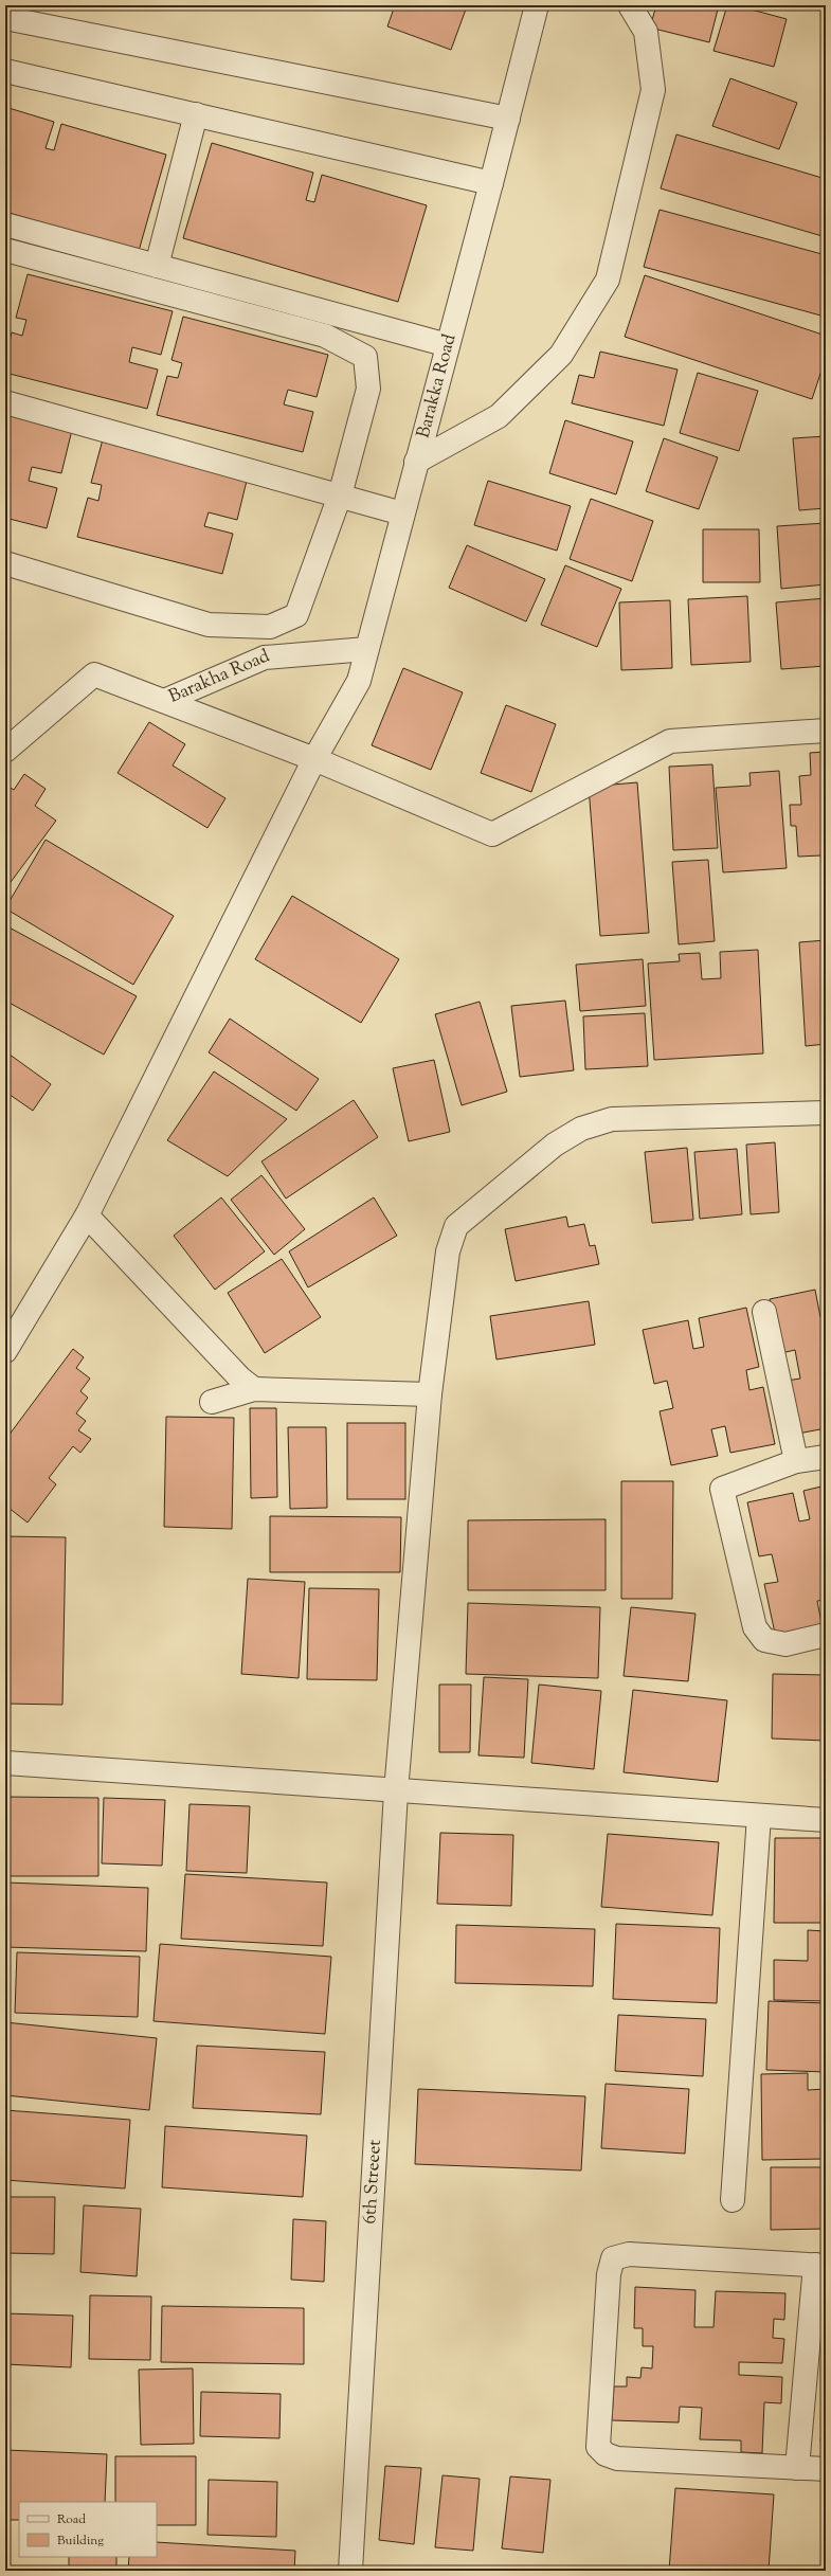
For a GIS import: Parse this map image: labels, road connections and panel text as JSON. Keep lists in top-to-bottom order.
{
  "streets": {
    "street": ["Barakka Road", "Barakha Road", "6th Streeet"]
  },
  "crossings": [
    ["Barakka Road", "Barakha Road"]
  ],
  "legend": ["Road", "Building"]
}
